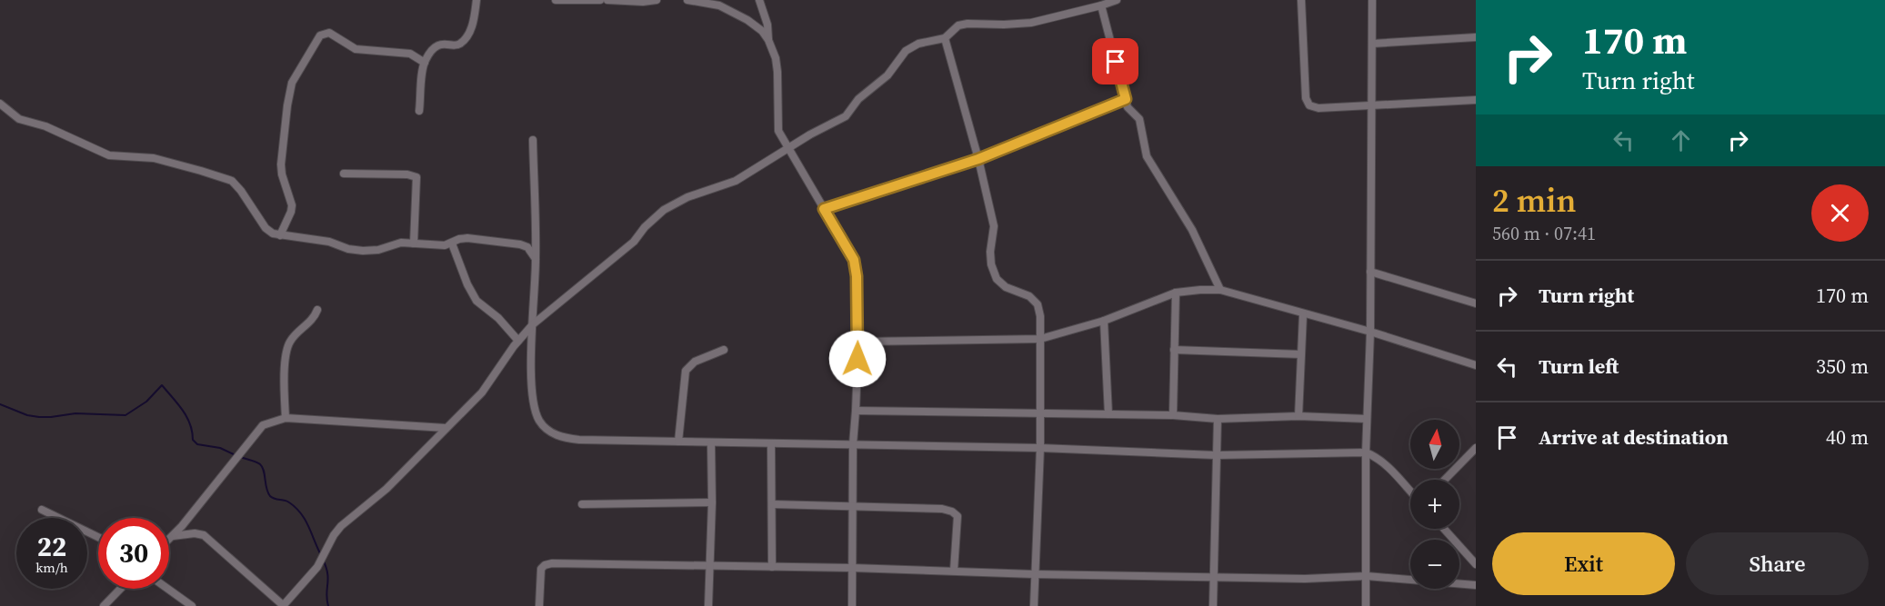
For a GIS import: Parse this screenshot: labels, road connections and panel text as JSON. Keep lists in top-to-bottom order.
{
  "north": "top",
  "page": {
    "turn": ["170 m", "Turn right"],
    "heading": ["2 min", "560 m · 07:41"],
    "list": [
      {
        "name": "Turn right",
        "value": "170 m"
      },
      {
        "name": "Turn left",
        "value": "350 m"
      },
      {
        "name": "Arrive at destination",
        "value": "40 m"
      }
    ],
    "map_buttons": ["+", "−"],
    "speed": "22 km/h",
    "limit": "30",
    "buttons": ["Exit", "Share"]
  }
}
